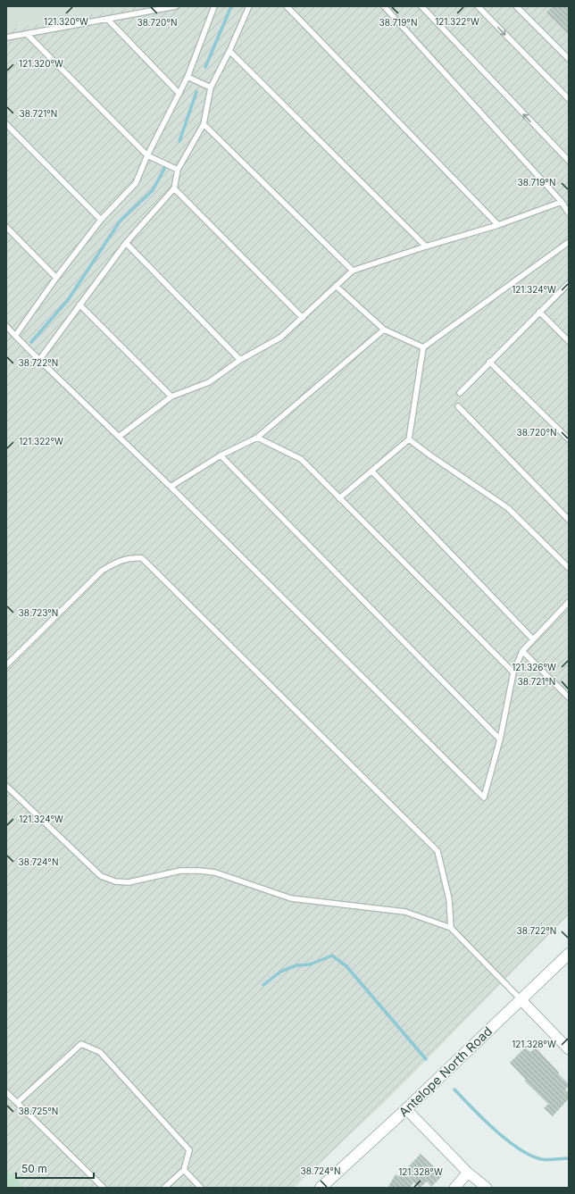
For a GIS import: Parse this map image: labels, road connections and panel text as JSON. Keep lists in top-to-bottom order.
{
  "streets": {
    "main road": ["Antelope North Road"]
  },
  "scale_bar": "50 m",
  "coordinates": [
    "121.320°W",
    "121.322°W",
    "38.720°N",
    "38.719°N",
    "38.721°N",
    "121.324°W",
    "38.722°N",
    "38.723°N",
    "121.326°W",
    "38.724°N",
    "121.328°W",
    "38.725°N"
  ]
}
